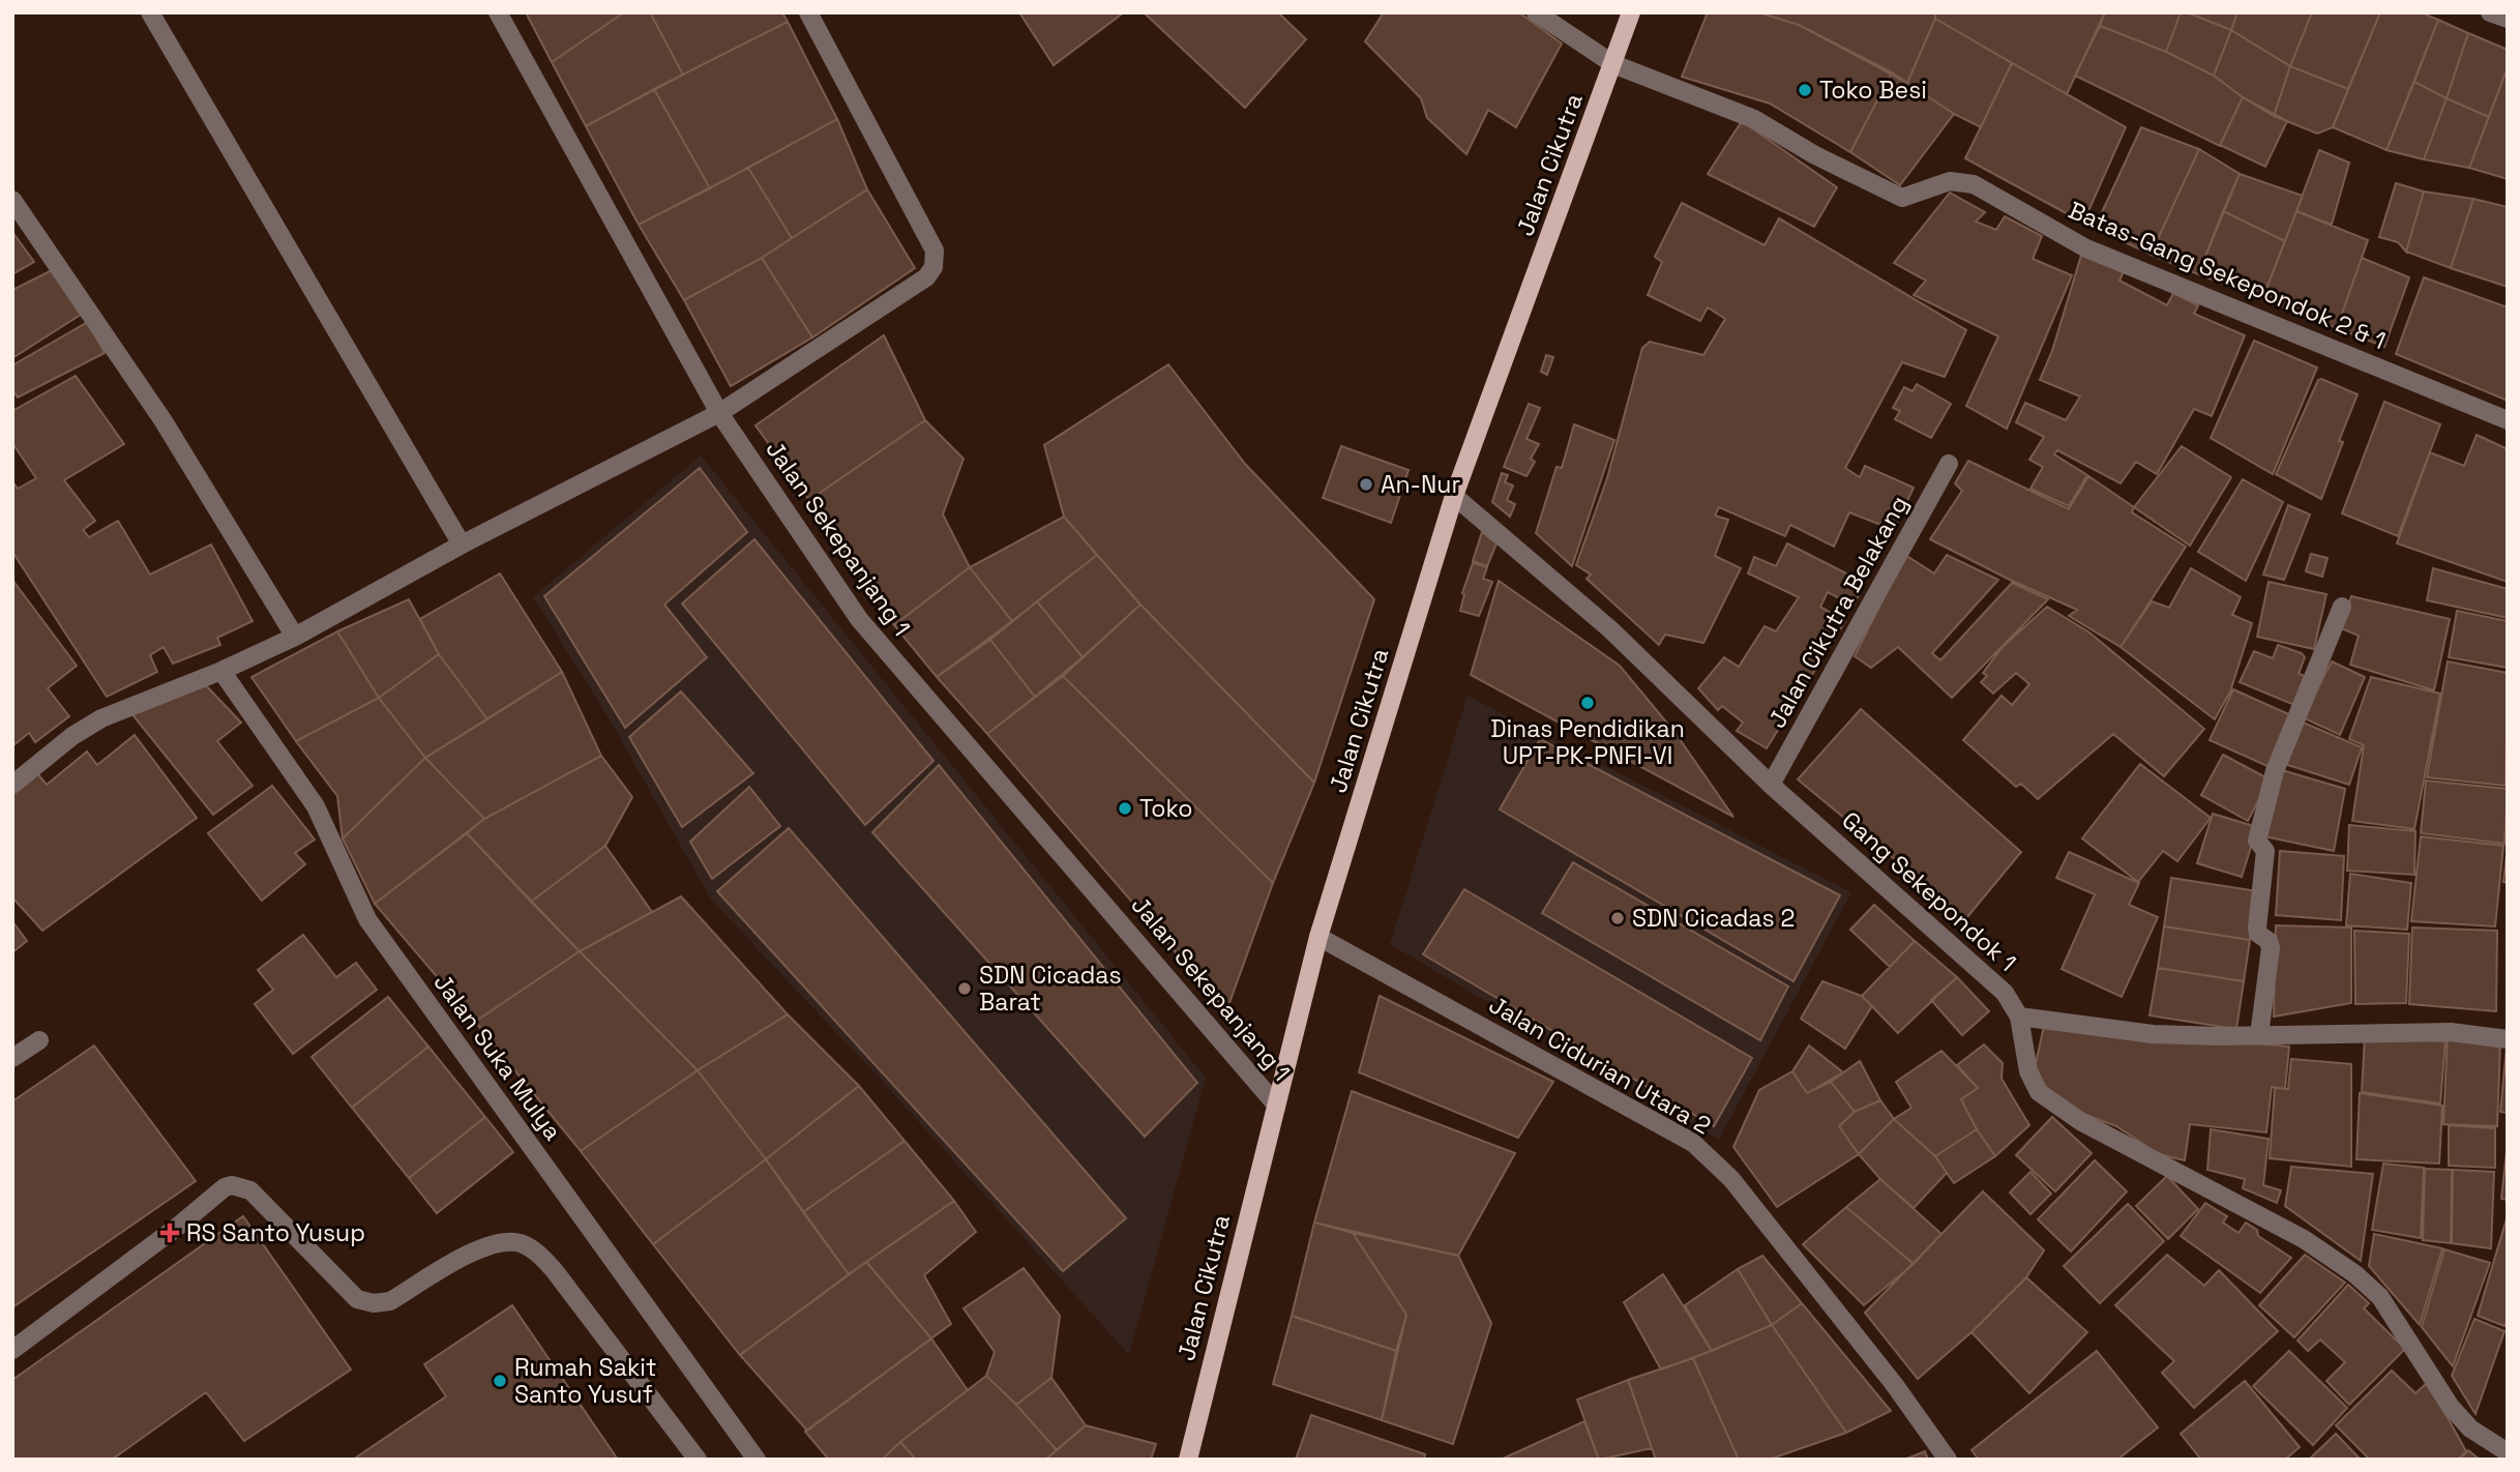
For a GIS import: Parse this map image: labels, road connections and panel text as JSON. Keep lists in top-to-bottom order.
{
  "streets": {
    "main road": ["Jalan Cikutra"],
    "street": [
      "Batas-Gang Sekepondok 2 & 1",
      "Jalan Sekepanjang 1",
      "Jalan Cikutra Belakang",
      "Gang Sekepondok 1",
      "Jalan Suka Mulya",
      "Jalan Cidurian Utara 2"
    ]
  },
  "crossings": [
    ["Jalan Cikutra", "Batas-Gang Sekepondok 2 & 1"],
    ["Jalan Cikutra", "Jalan Sekepanjang 1"],
    ["Jalan Cikutra", "Gang Sekepondok 1"],
    ["Jalan Cikutra", "Jalan Cidurian Utara 2"],
    ["Jalan Cikutra Belakang", "Gang Sekepondok 1"]
  ],
  "places": {
    "other": [
      "Toko Besi",
      "An-Nur",
      "Dinas Pendidikan UPT-PK-PNFI-VI",
      "Toko",
      "SDN Cicadas 2",
      "SDN Cicadas Barat",
      "Rumah Sakit Santo Yusuf"
    ],
    "health": ["RS Santo Yusup"]
  }
}
